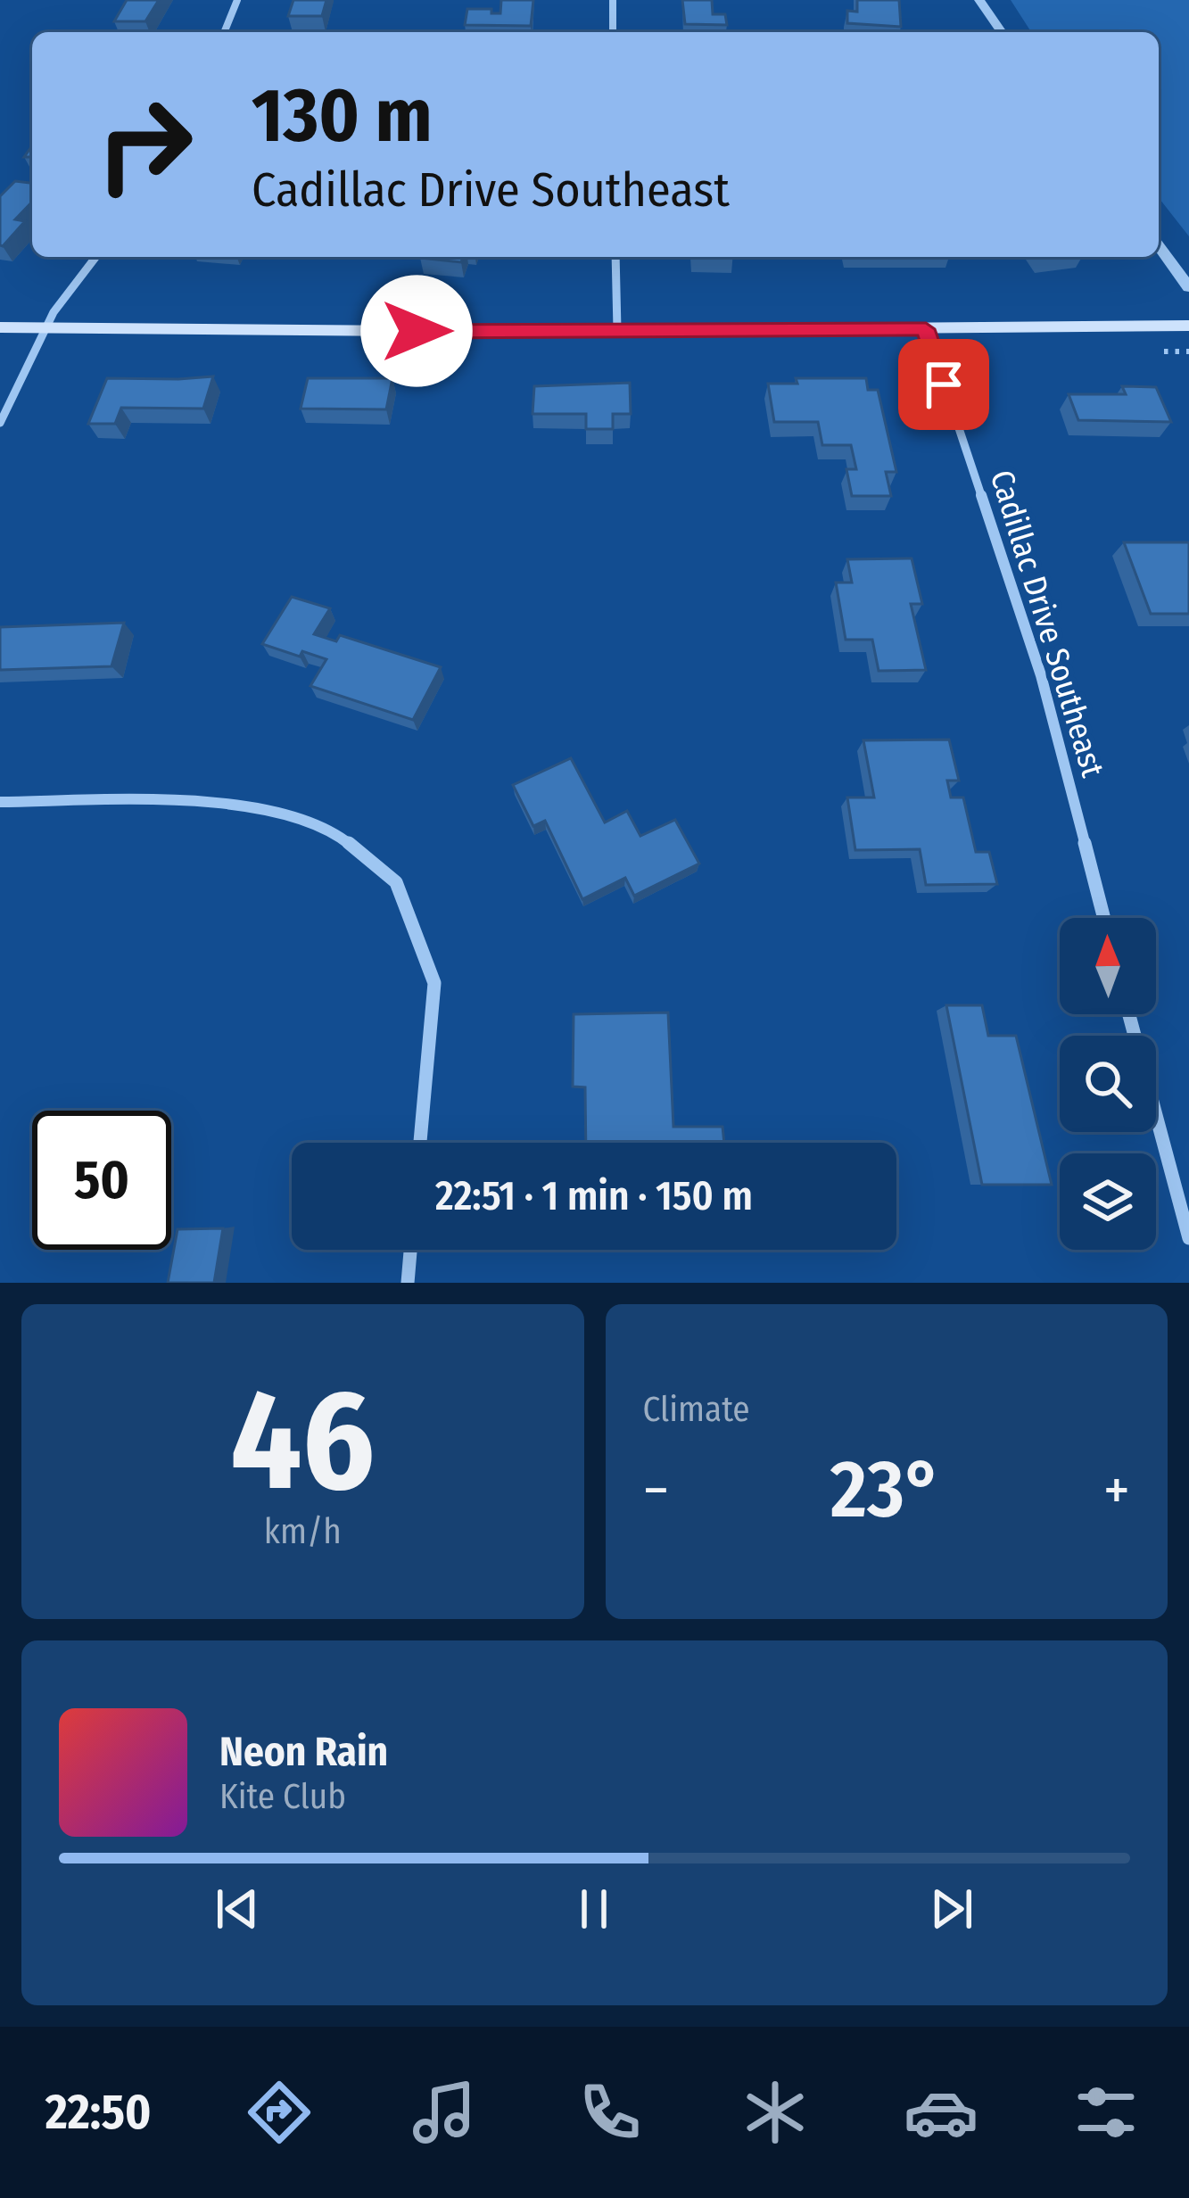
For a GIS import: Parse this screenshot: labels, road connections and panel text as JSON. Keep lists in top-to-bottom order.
{
  "streets": {
    "street": ["Cadillac Drive Southeast"]
  },
  "north": "top",
  "page": {
    "turn": ["130 m", "Cadillac Drive Southeast"],
    "limit": "50",
    "trip": "22:51 · 1 min · 150 m",
    "tile": [
      ["46", "km/h"],
      "Climate"
    ],
    "heat": ["−", "23°", "+"],
    "song": ["Neon Rain", "Kite Club"],
    "tabs": "22:50"
  }
}
